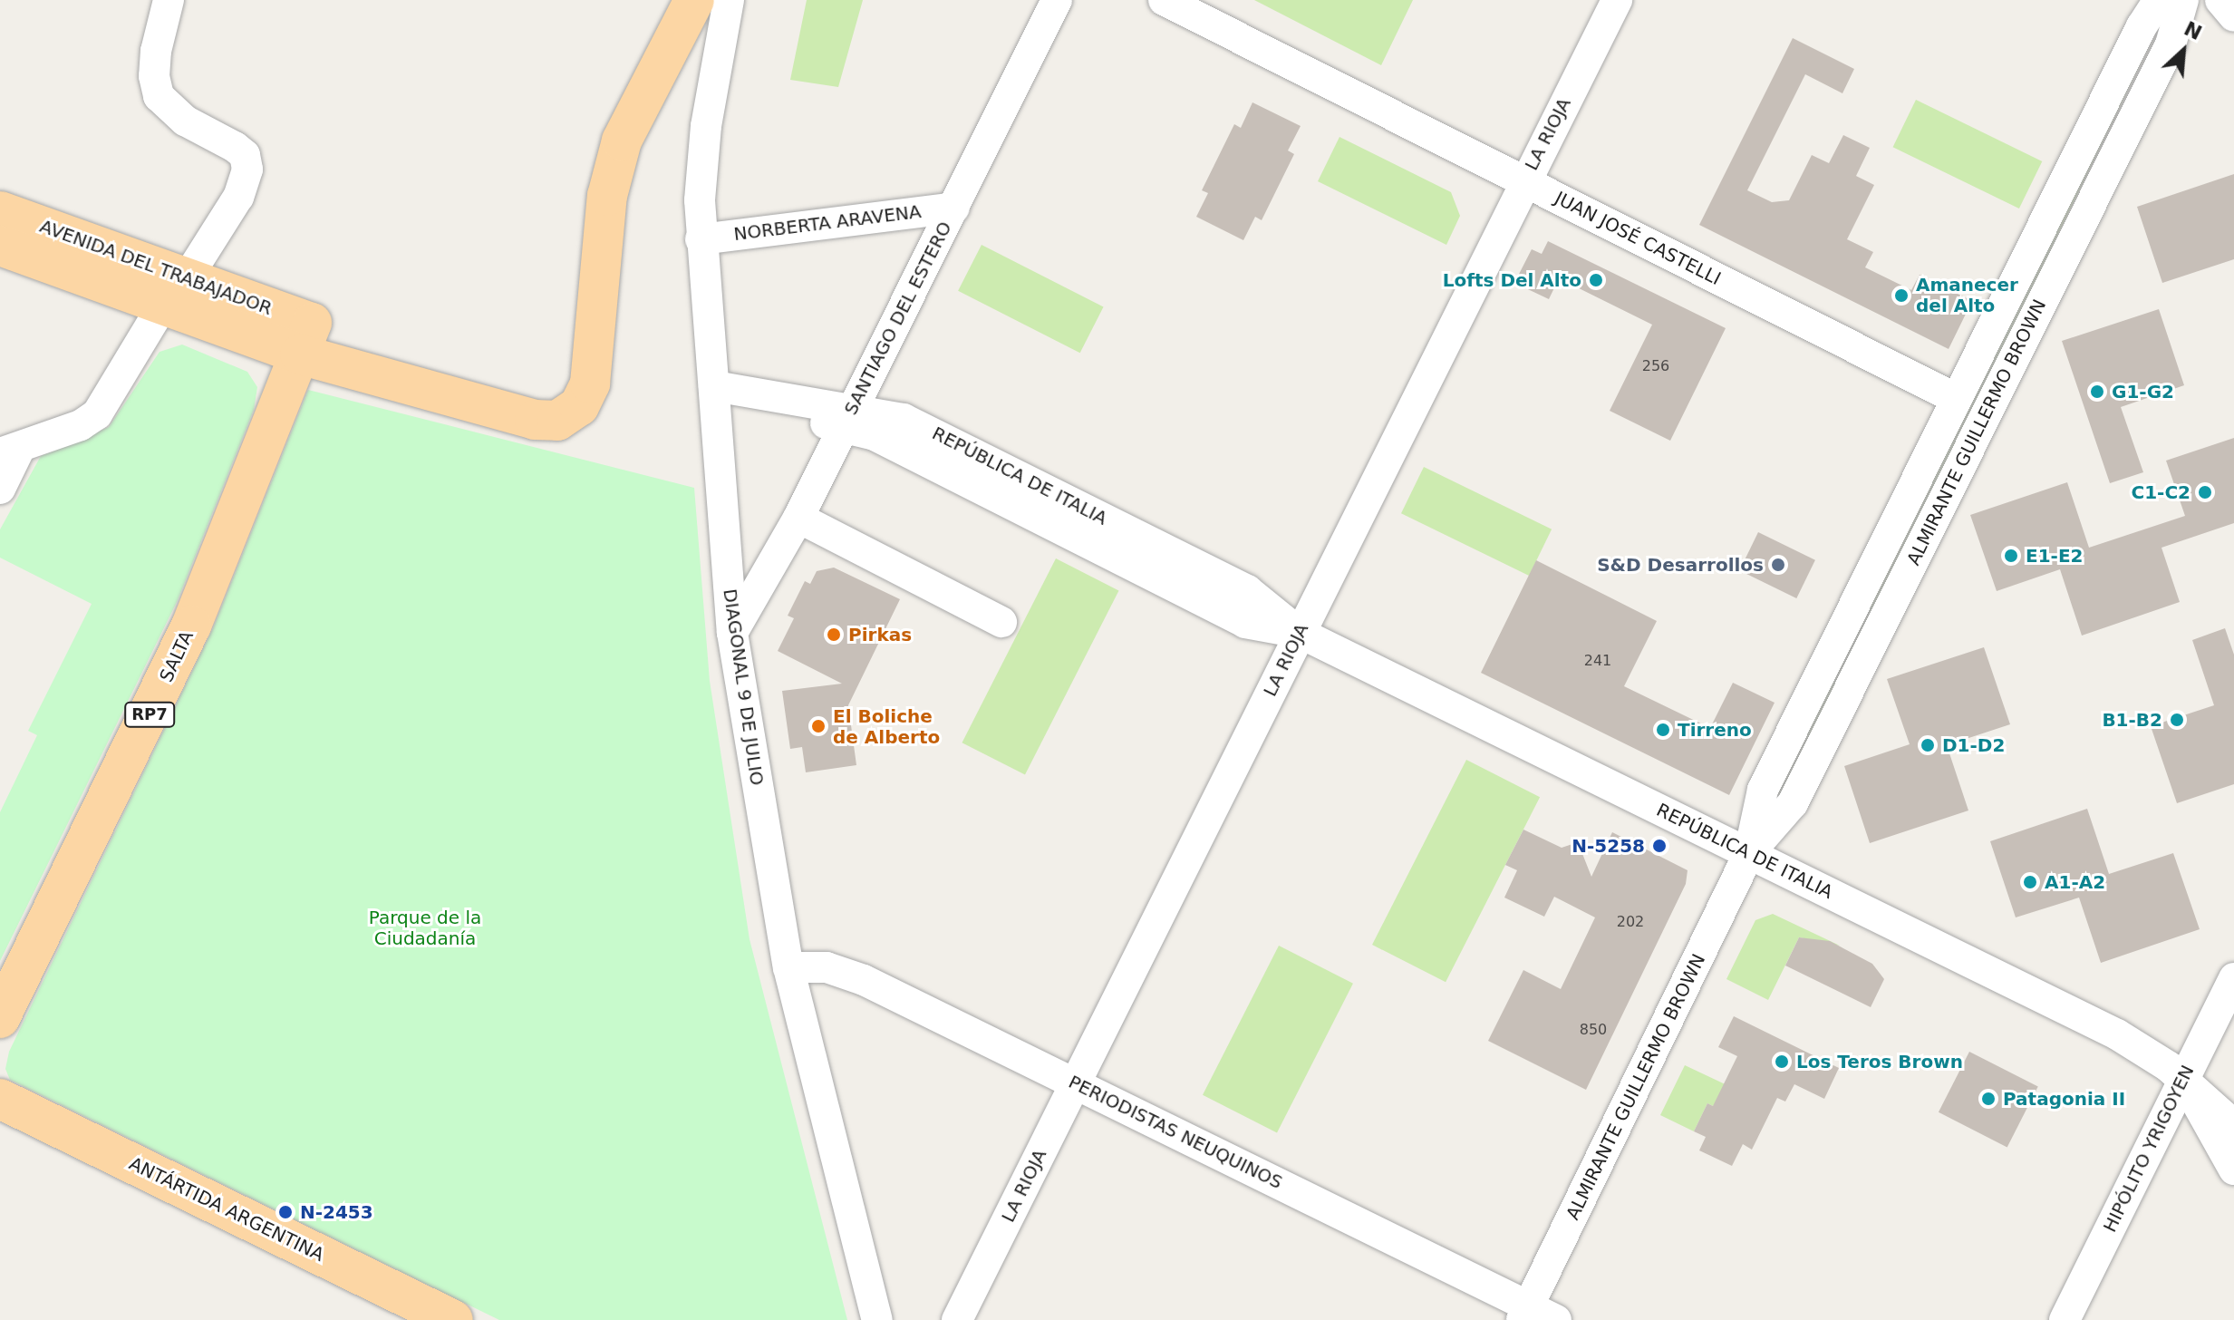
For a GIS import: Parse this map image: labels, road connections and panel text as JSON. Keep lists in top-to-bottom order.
{
  "streets": {
    "main road": [
      "AVENIDA DEL TRABAJADOR",
      "SALTA",
      "RP7",
      "ANTÁRTIDA ARGENTINA"
    ],
    "street": [
      "LA RIOJA",
      "NORBERTA ARAVENA",
      "JUAN JOSÉ CASTELLI",
      "SANTIAGO DEL ESTERO",
      "ALMIRANTE GUILLERMO BROWN",
      "REPÚBLICA DE ITALIA",
      "DIAGONAL 9 DE JULIO",
      "PERIODISTAS NEUQUINOS",
      "HIPÓLITO YRIGOYEN"
    ]
  },
  "crossings": [
    ["LA RIOJA", "JUAN JOSÉ CASTELLI"],
    ["LA RIOJA", "REPÚBLICA DE ITALIA"],
    ["LA RIOJA", "PERIODISTAS NEUQUINOS"],
    ["NORBERTA ARAVENA", "SANTIAGO DEL ESTERO"],
    ["NORBERTA ARAVENA", "DIAGONAL 9 DE JULIO"],
    ["JUAN JOSÉ CASTELLI", "ALMIRANTE GUILLERMO BROWN"],
    ["AVENIDA DEL TRABAJADOR", "SALTA"],
    ["SANTIAGO DEL ESTERO", "REPÚBLICA DE ITALIA"],
    ["SANTIAGO DEL ESTERO", "DIAGONAL 9 DE JULIO"],
    ["ALMIRANTE GUILLERMO BROWN", "REPÚBLICA DE ITALIA"],
    ["ALMIRANTE GUILLERMO BROWN", "PERIODISTAS NEUQUINOS"],
    ["REPÚBLICA DE ITALIA", "DIAGONAL 9 DE JULIO"],
    ["REPÚBLICA DE ITALIA", "HIPÓLITO YRIGOYEN"],
    ["DIAGONAL 9 DE JULIO", "PERIODISTAS NEUQUINOS"]
  ],
  "parks": ["Parque de la Ciudadanía"],
  "places": [
    "Lofts Del Alto",
    "Amanecer del Alto",
    "G1-G2",
    "C1-C2",
    "E1-E2",
    "S&D Desarrollos",
    "Pirkas",
    "B1-B2",
    "El Boliche de Alberto",
    "Tirreno",
    "D1-D2",
    "N-5258",
    "A1-A2",
    "Los Teros Brown",
    "Patagonia II",
    "N-2453"
  ],
  "house_numbers": [
    "256",
    "241",
    "202",
    "850"
  ],
  "north": "top right"
}
